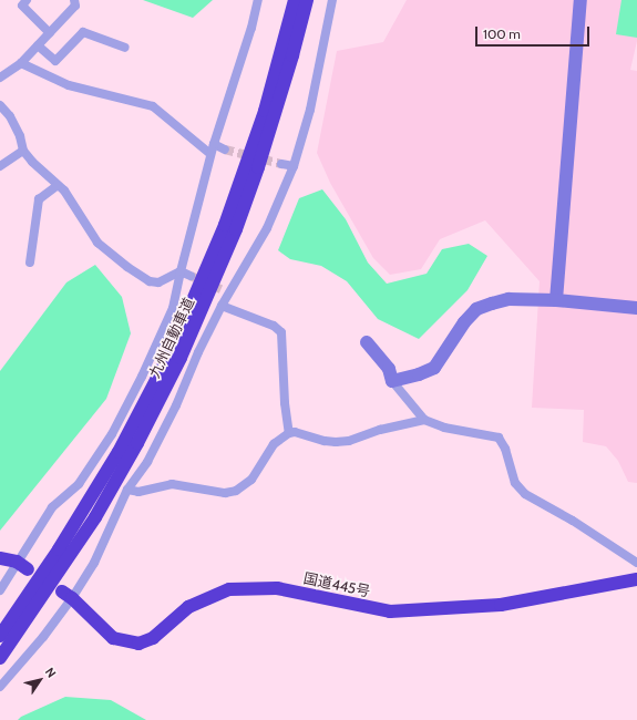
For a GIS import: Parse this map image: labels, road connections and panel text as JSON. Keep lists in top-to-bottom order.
{
  "streets": {
    "highway": ["九州自動車道", "国道445号"]
  },
  "scale_bar": "100 m",
  "north": "top right"
}
